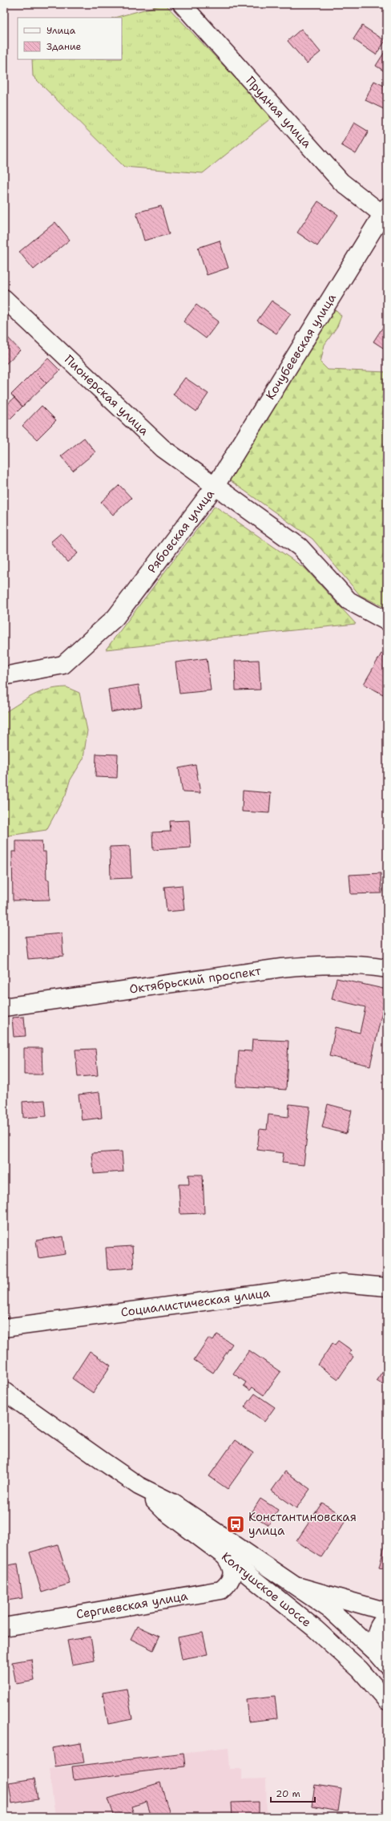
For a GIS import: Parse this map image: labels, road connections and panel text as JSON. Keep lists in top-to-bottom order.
{
  "streets": {
    "street": [
      "Прудная улица",
      "Кочубеевская улица",
      "Пионерская улица",
      "Рябовская улица",
      "Октябрьский проспект",
      "Социалистическая улица",
      "Колтушское шоссе",
      "Сергиевская улица"
    ]
  },
  "crossings": [
    ["Прудная улица", "Кочубеевская улица"],
    ["Кочубеевская улица", "Пионерская улица"],
    ["Кочубеевская улица", "Рябовская улица"],
    ["Пионерская улица", "Рябовская улица"],
    ["Колтушское шоссе", "Сергиевская улица"]
  ],
  "places": {
    "bus stop": ["Константиновская улица"]
  },
  "legend": ["Улица", "Здание"],
  "scale_bar": "20 m"
}
